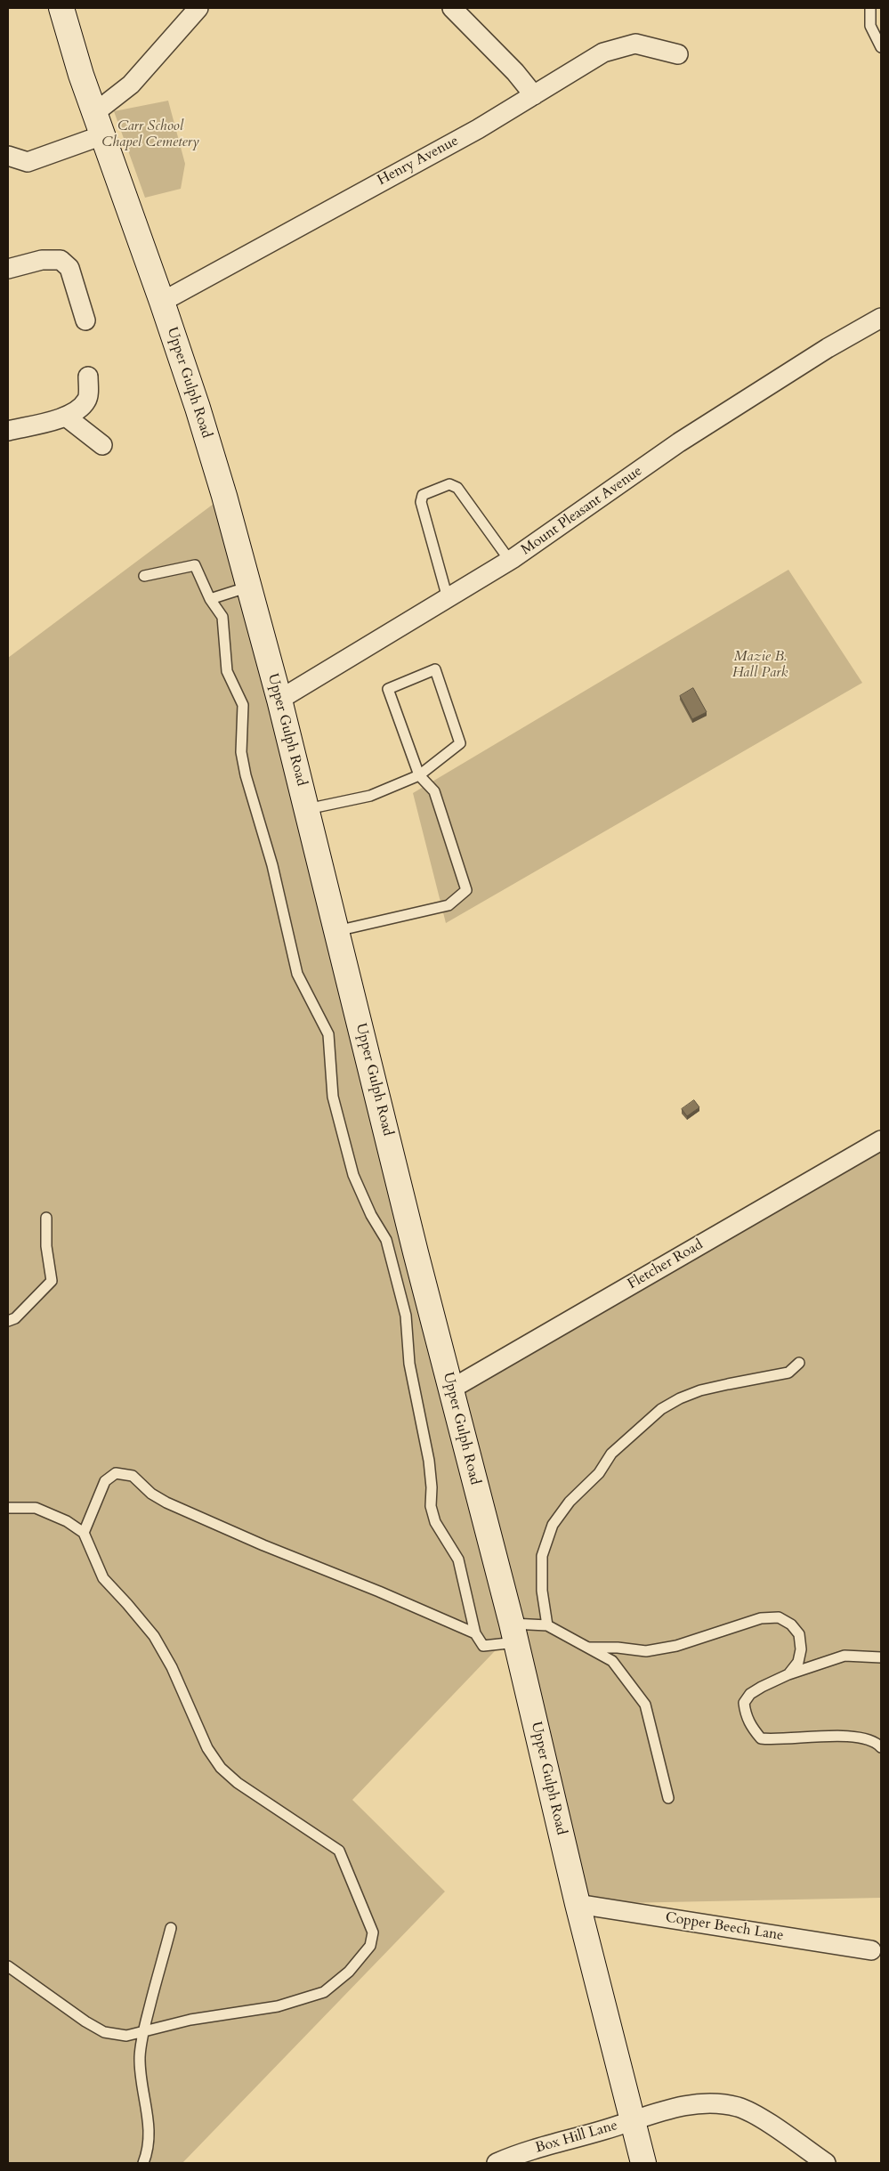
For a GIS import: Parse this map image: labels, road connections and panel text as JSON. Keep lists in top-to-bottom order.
{
  "streets": {
    "street": [
      "Henry Avenue",
      "Upper Gulph Road",
      "Mount Pleasant Avenue",
      "Fletcher Road",
      "Copper Beech Lane",
      "Box Hill Lane"
    ]
  },
  "crossings": [
    ["Henry Avenue", "Upper Gulph Road"],
    ["Upper Gulph Road", "Mount Pleasant Avenue"],
    ["Upper Gulph Road", "Fletcher Road"],
    ["Upper Gulph Road", "Copper Beech Lane"],
    ["Upper Gulph Road", "Box Hill Lane"]
  ],
  "parks": ["Carr School Chapel Cemetery", "Mazie B. Hall Park"]
}
